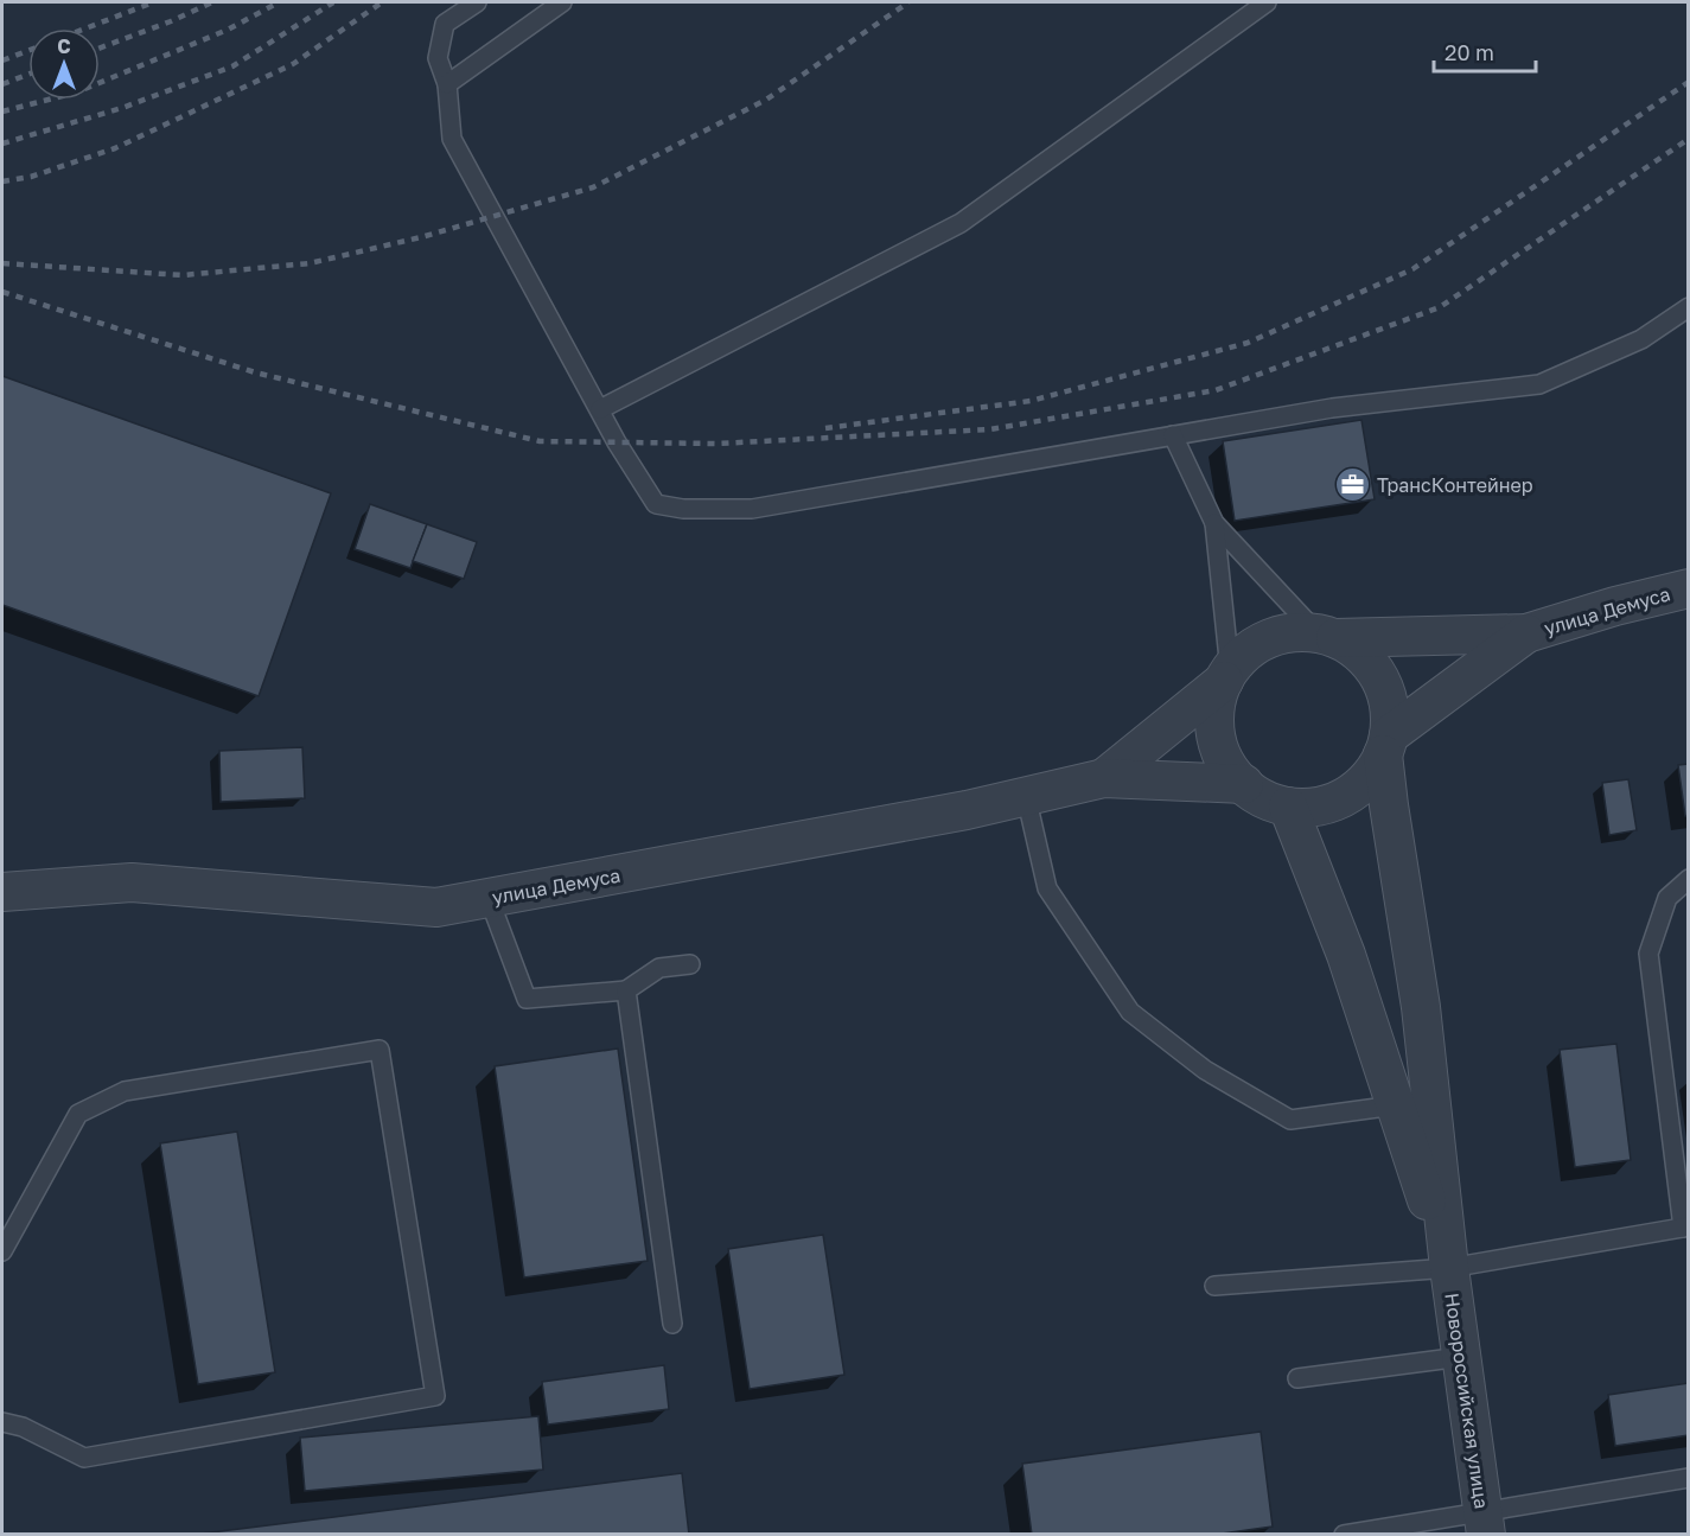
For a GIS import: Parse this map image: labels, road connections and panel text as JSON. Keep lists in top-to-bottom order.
{
  "streets": {
    "street": ["улица Демуса", "Новороссийская улица"]
  },
  "places": {
    "office": ["ТрансКонтейнер"]
  },
  "scale_bar": "20 m",
  "north": "top"
}
